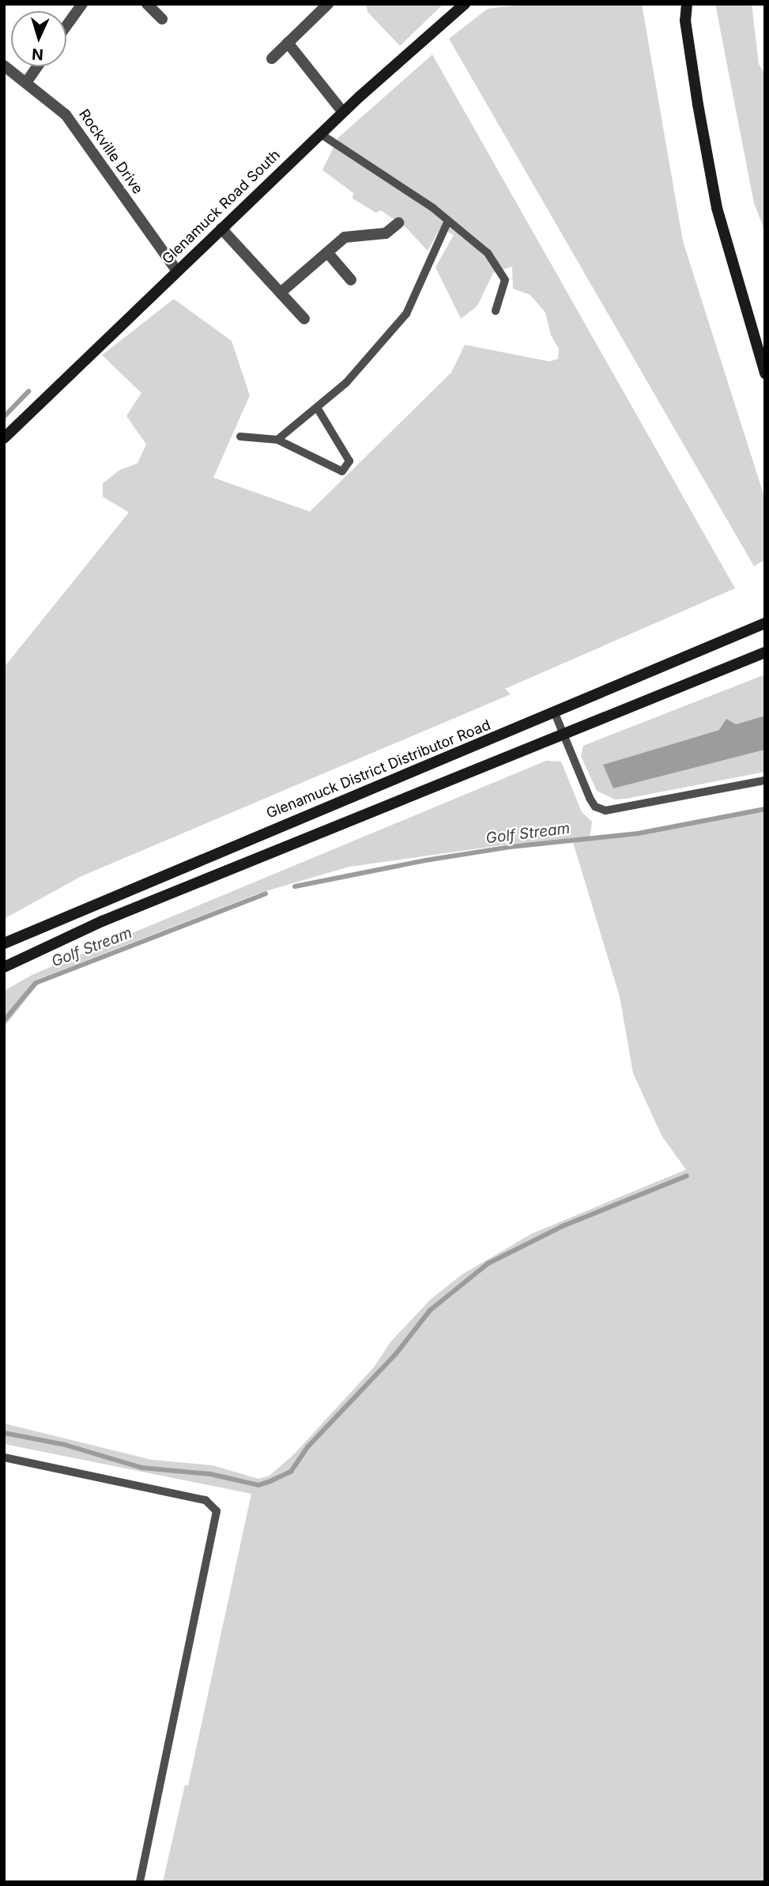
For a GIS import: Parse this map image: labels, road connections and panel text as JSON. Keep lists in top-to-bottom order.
{
  "streets": {
    "main road": ["Glenamuck Road South", "Glenamuck District Distributor Road"],
    "street": ["Rockville Drive"]
  },
  "crossings": [
    ["Rockville Drive", "Glenamuck Road South"]
  ],
  "water": ["Golf Stream"],
  "north": "bottom"
}
